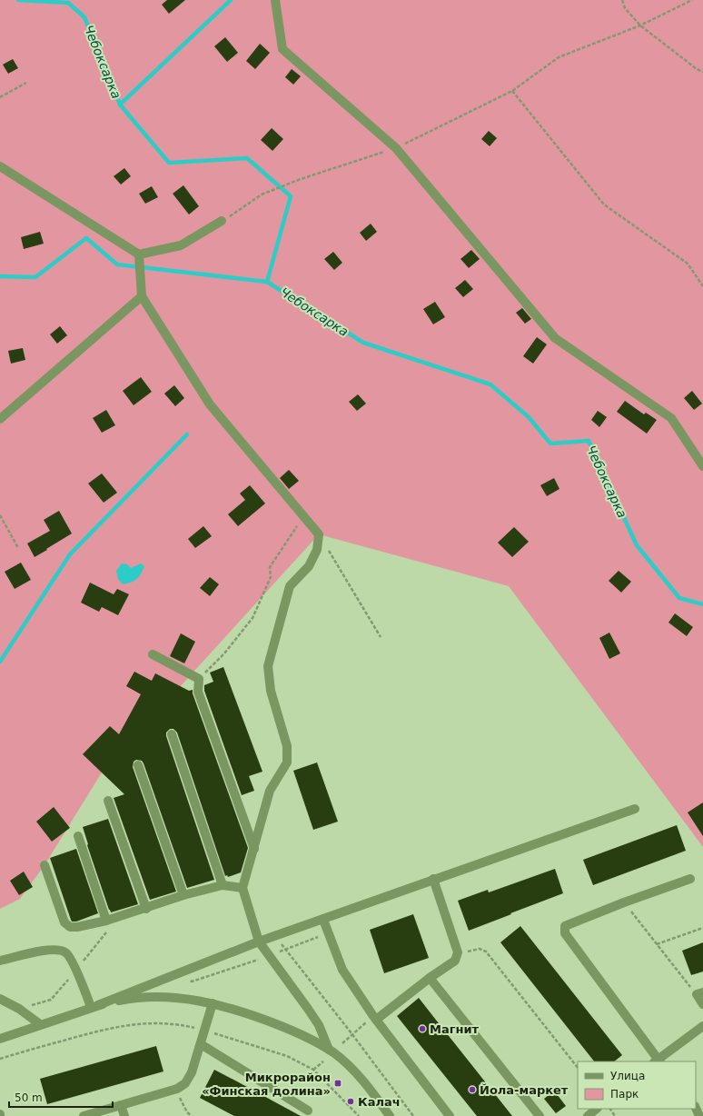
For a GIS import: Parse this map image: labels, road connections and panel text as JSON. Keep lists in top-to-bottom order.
{
  "water": ["Чебоксарка"],
  "places": {
    "other": ["Магнит", "Йола-маркет", "Калач"],
    "transit": ["Микрорайон «Финская долина»"]
  },
  "legend": ["Улица", "Парк"],
  "scale_bar": "50 m"
}
